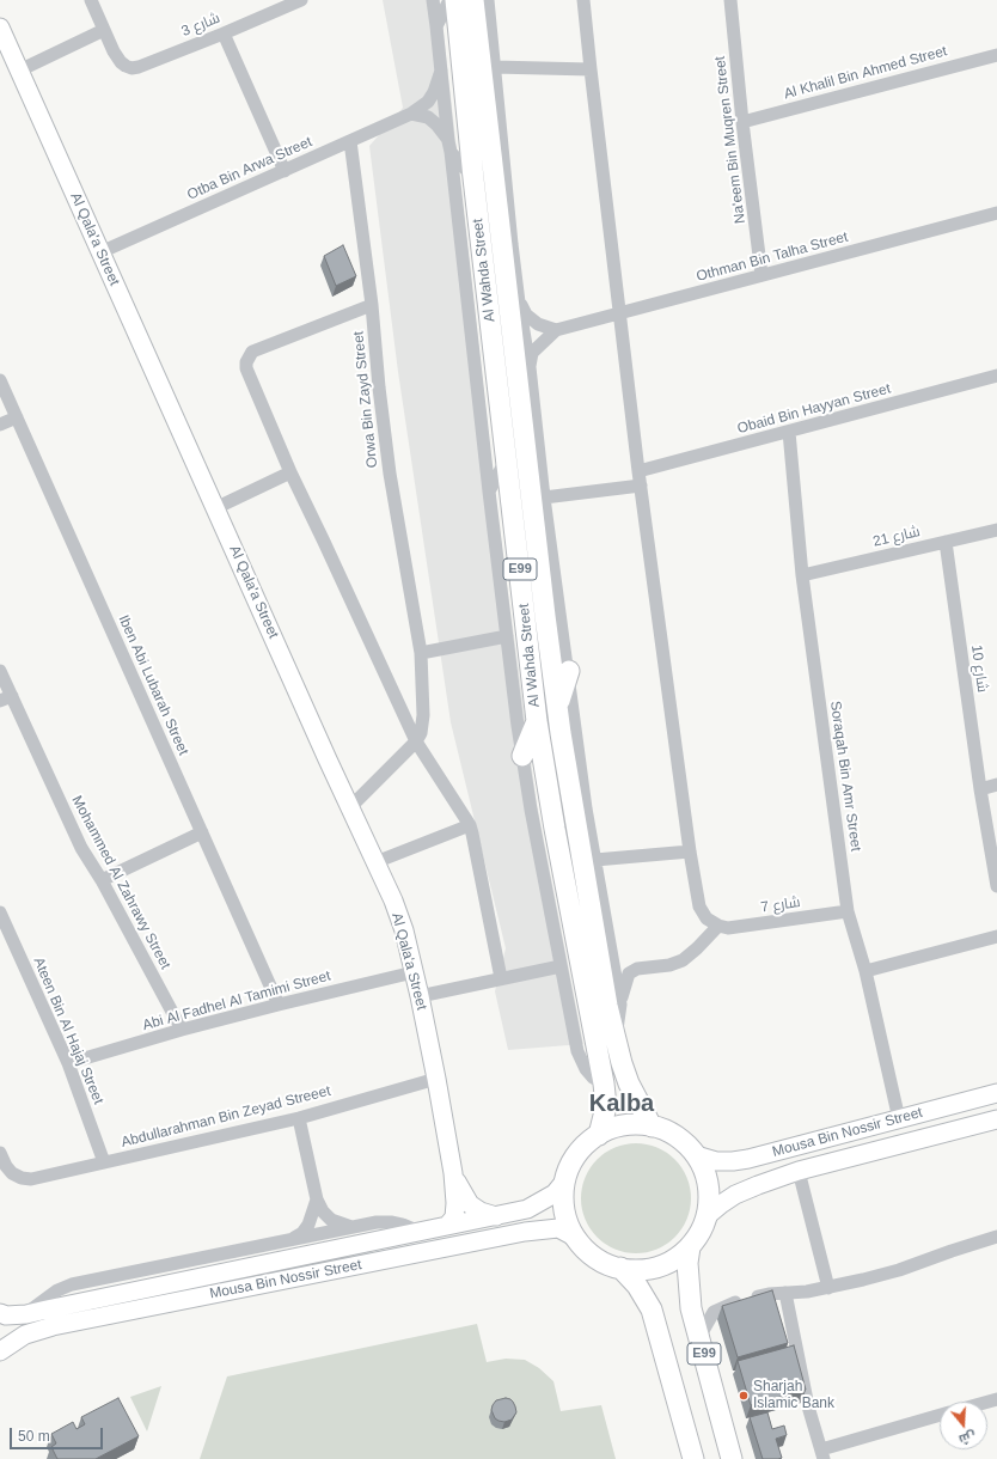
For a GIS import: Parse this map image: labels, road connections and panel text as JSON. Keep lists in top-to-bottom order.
{
  "streets": {
    "main road": ["Al Wahda Street", "E99"],
    "street": [
      "شارع 3",
      "Al Khalil Bin Ahmed Street",
      "Na'eem Bin Muqren Street",
      "Otba Bin Arwa Street",
      "Al Qala'a Street",
      "Othman Bin Talha Street",
      "Orwa Bin Zayd Street",
      "Obaid Bin Hayyan Street",
      "شارع 21",
      "شارع 10",
      "Iben Abi Lubarah Street",
      "Soraqah Bin Amr Street",
      "Mohammed Al Zahrawy Street",
      "شارع 7",
      "Abi Al Fadhel Al Tamimi Street",
      "Ateen Bin Al Hajaj Street",
      "Abdullarahman Bin Zeyad Streeet",
      "Mousa Bin Nossir Street"
    ]
  },
  "crossings": [
    ["Al Khalil Bin Ahmed Street", "Na'eem Bin Muqren Street"],
    ["Na'eem Bin Muqren Street", "Othman Bin Talha Street"],
    ["Otba Bin Arwa Street", "Al Qala'a Street"],
    ["Otba Bin Arwa Street", "Orwa Bin Zayd Street"],
    ["Al Qala'a Street", "Abi Al Fadhel Al Tamimi Street"],
    ["Al Qala'a Street", "Abdullarahman Bin Zeyad Streeet"],
    ["Al Qala'a Street", "Mousa Bin Nossir Street"],
    ["Al Wahda Street", "E99"],
    ["Al Wahda Street", "Mousa Bin Nossir Street"],
    ["Obaid Bin Hayyan Street", "Soraqah Bin Amr Street"],
    ["شارع 21", "شارع 10"],
    ["شارع 21", "Soraqah Bin Amr Street"],
    ["E99", "Mousa Bin Nossir Street"],
    ["Iben Abi Lubarah Street", "Abi Al Fadhel Al Tamimi Street"],
    ["Soraqah Bin Amr Street", "شارع 7"],
    ["Soraqah Bin Amr Street", "Mousa Bin Nossir Street"],
    ["Mohammed Al Zahrawy Street", "Abi Al Fadhel Al Tamimi Street"],
    ["Abi Al Fadhel Al Tamimi Street", "Ateen Bin Al Hajaj Street"],
    ["Ateen Bin Al Hajaj Street", "Abdullarahman Bin Zeyad Streeet"]
  ],
  "districts": ["Kalba"],
  "places": ["Sharjah Islamic Bank"],
  "scale_bar": "50 m",
  "north": "bottom"
}
